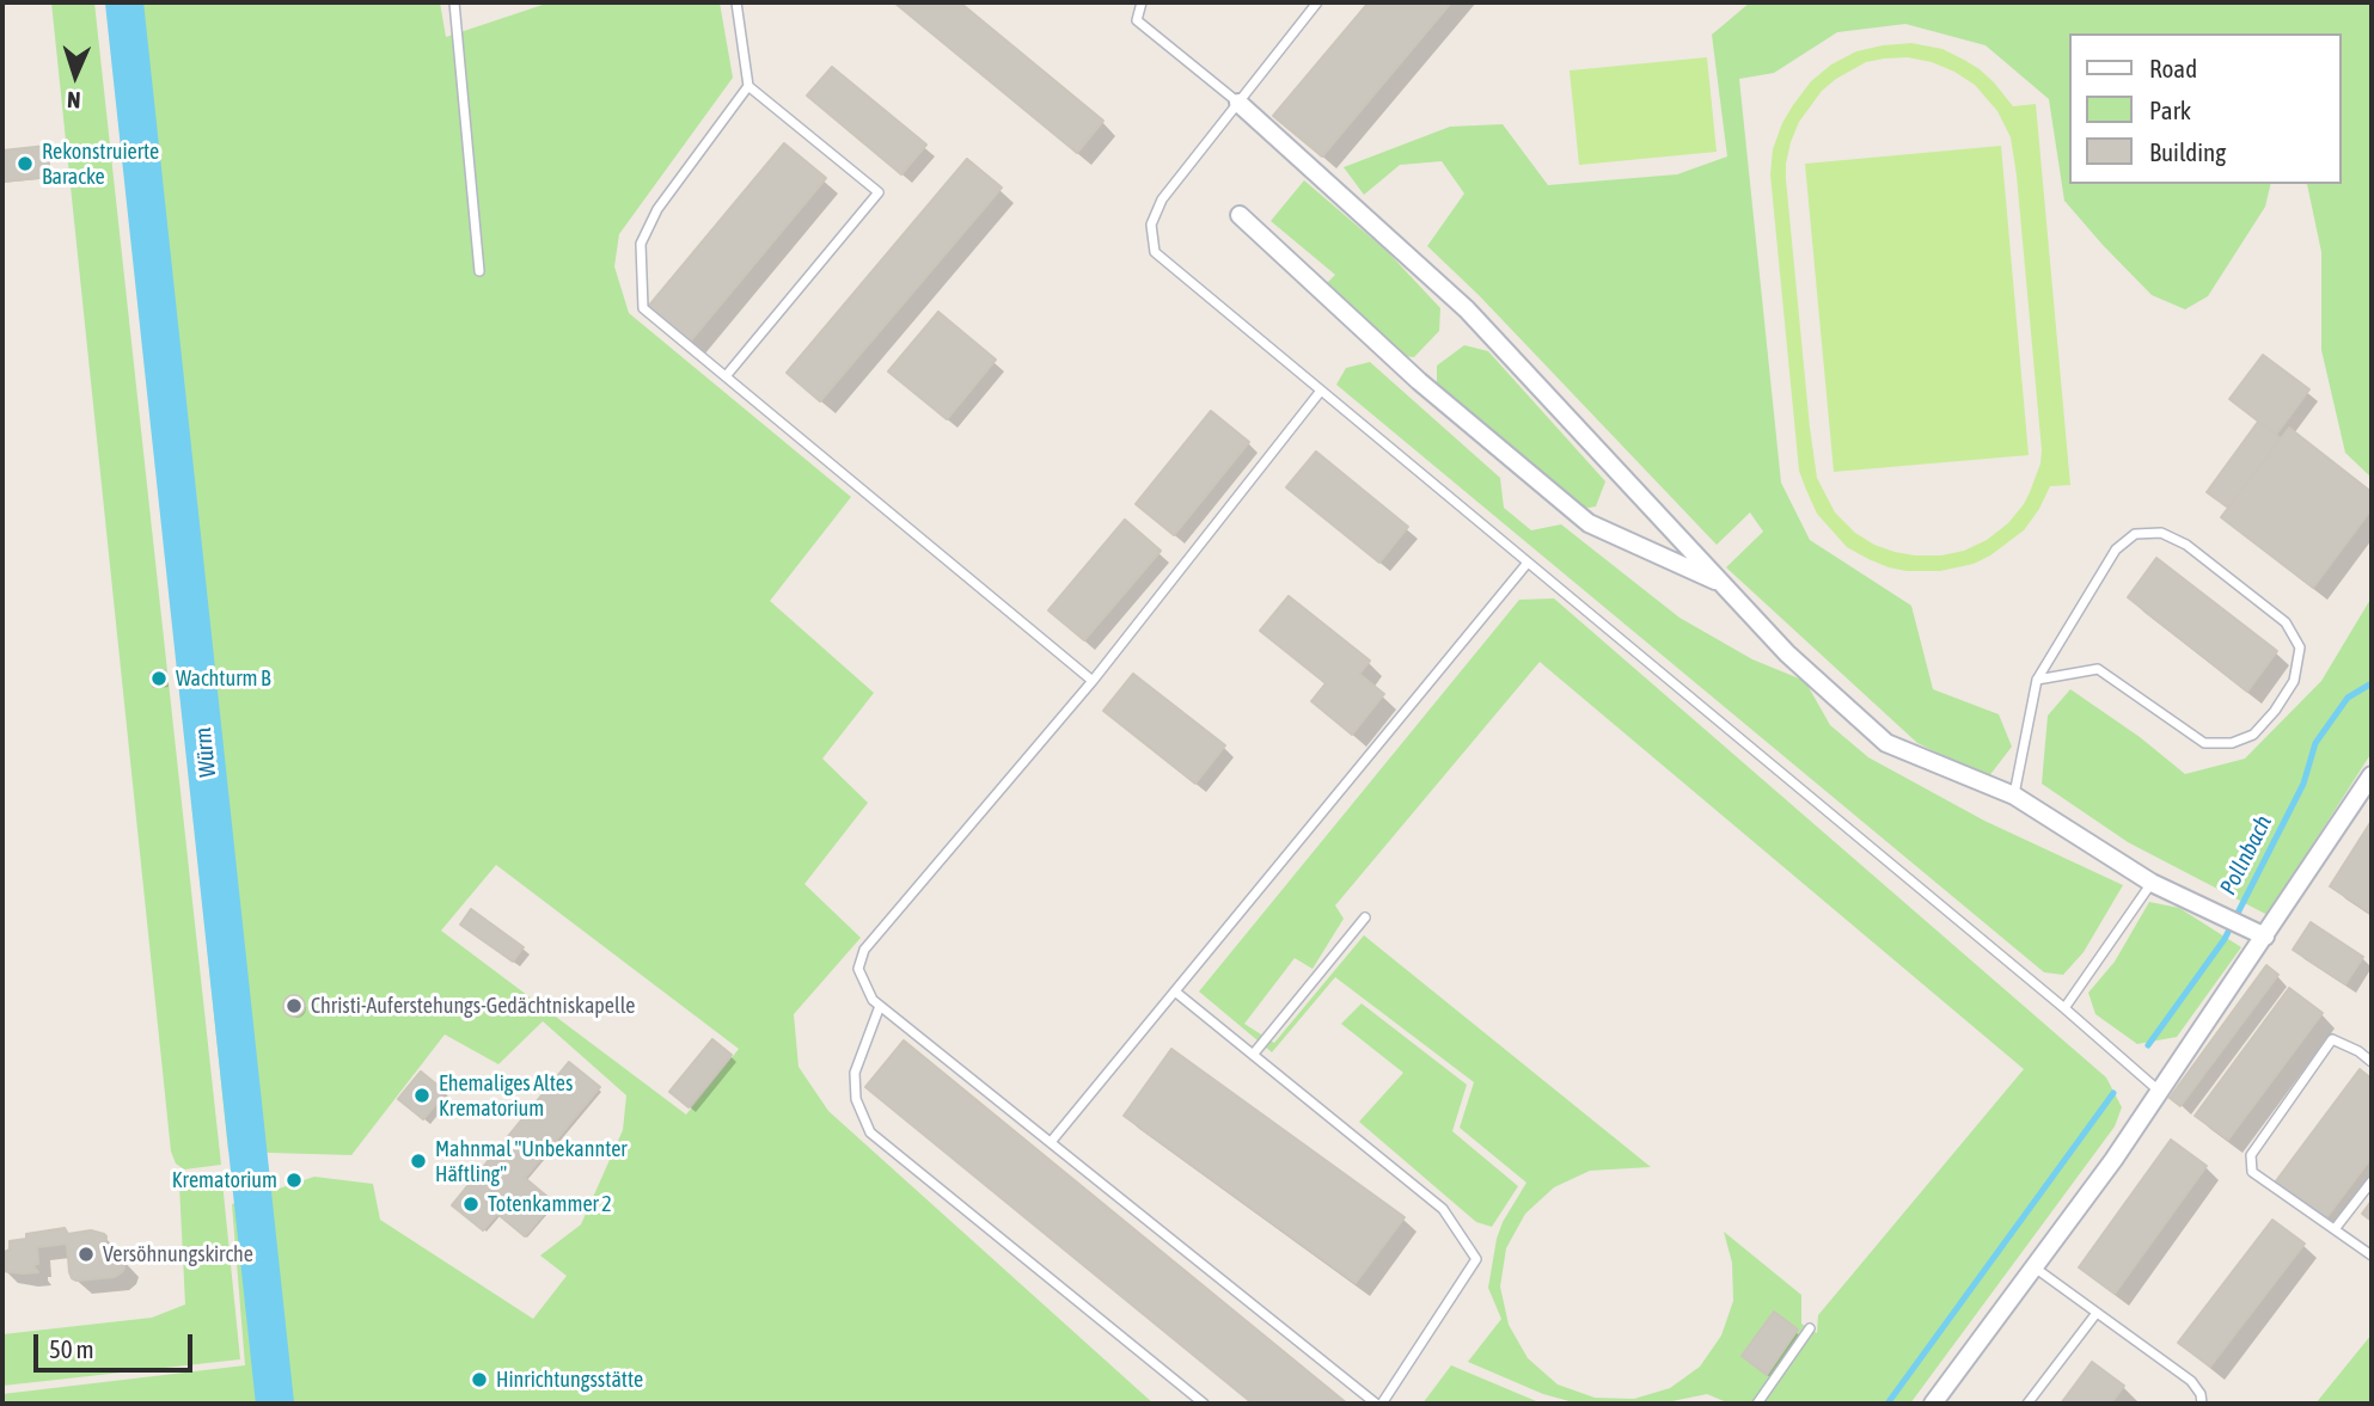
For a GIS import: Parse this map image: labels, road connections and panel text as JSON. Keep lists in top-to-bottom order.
{
  "water": ["Würm", "Pollnbach"],
  "places": [
    "Rekonstruierte Baracke",
    "Wachturm B",
    "Christi-Auferstehungs-Gedächtniskapelle",
    "Ehemaliges Altes Krematorium",
    "Mahnmal \"Unbekannter Häftling\"",
    "Krematorium",
    "Totenkammer 2",
    "Versöhnungskirche",
    "Hinrichtungsstätte"
  ],
  "legend": ["Road", "Park", "Building"],
  "scale_bar": "50 m",
  "north": "bottom"
}
